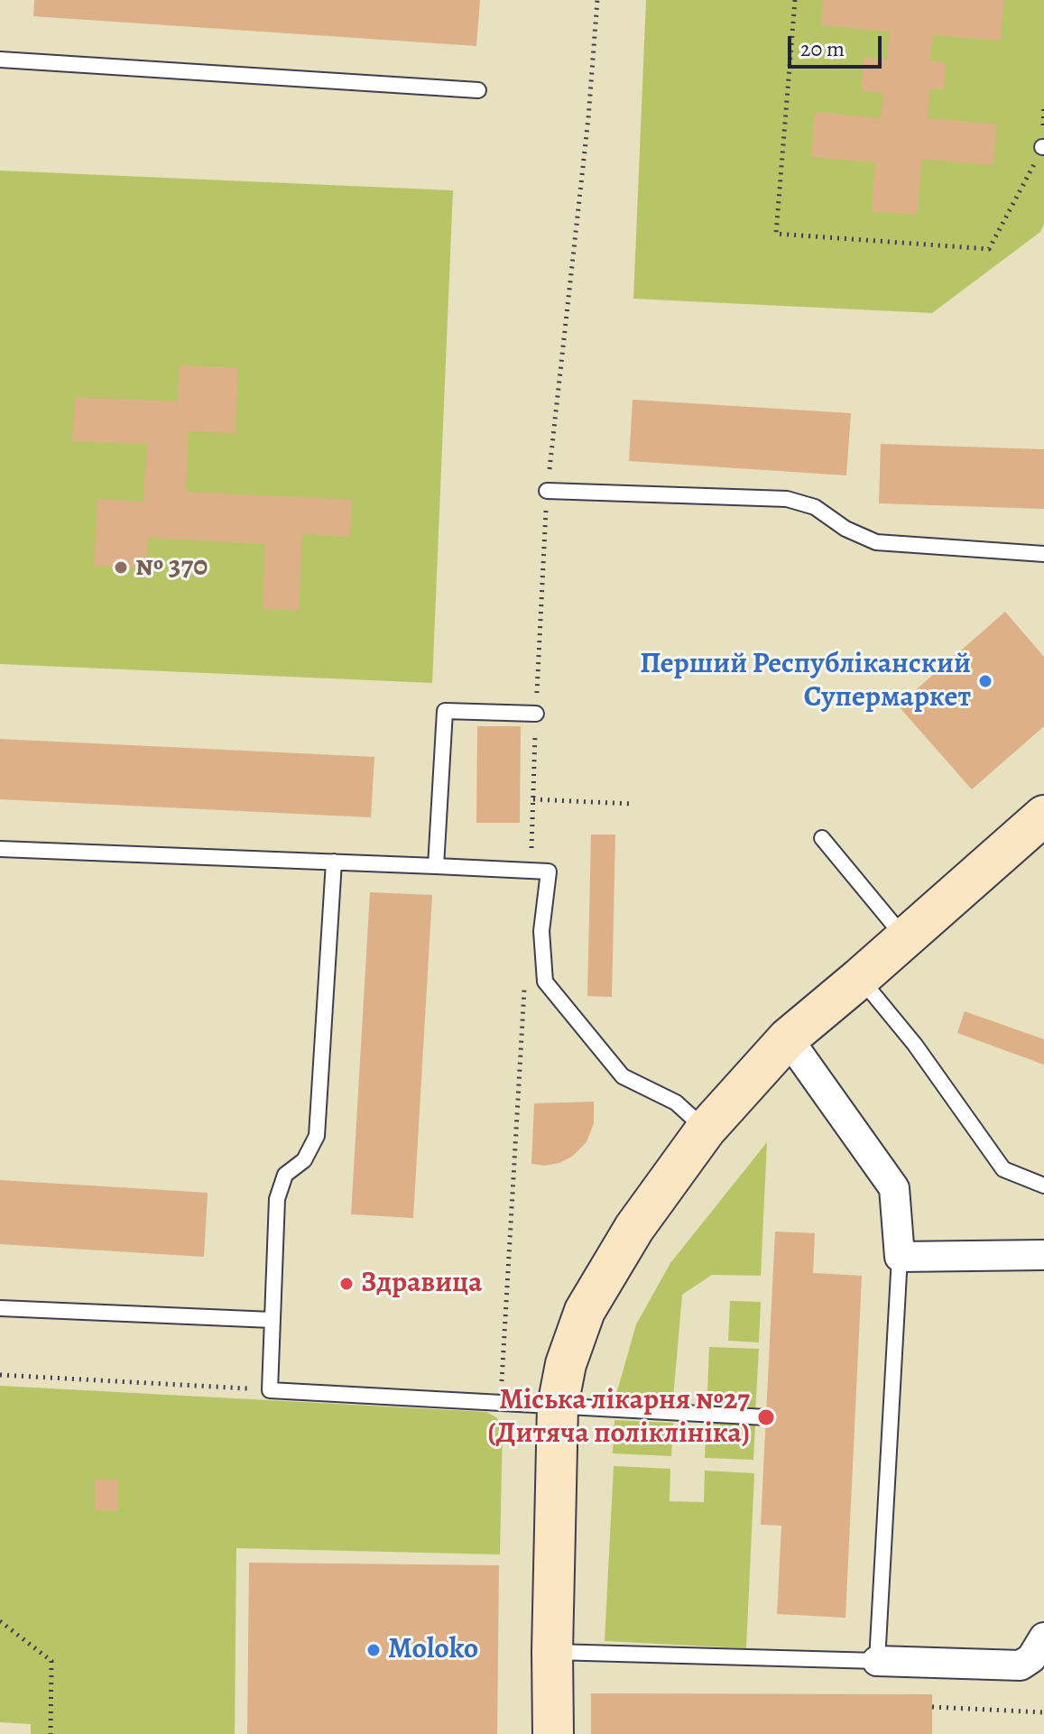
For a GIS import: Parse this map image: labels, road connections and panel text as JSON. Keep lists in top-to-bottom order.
{
  "places": [
    "№ 370",
    "Перший Республiканский Супермаркет",
    "Здравица",
    "Міська лікарня №27 (Дитяча поліклініка)",
    "Moloko"
  ],
  "scale_bar": "20 m"
}
